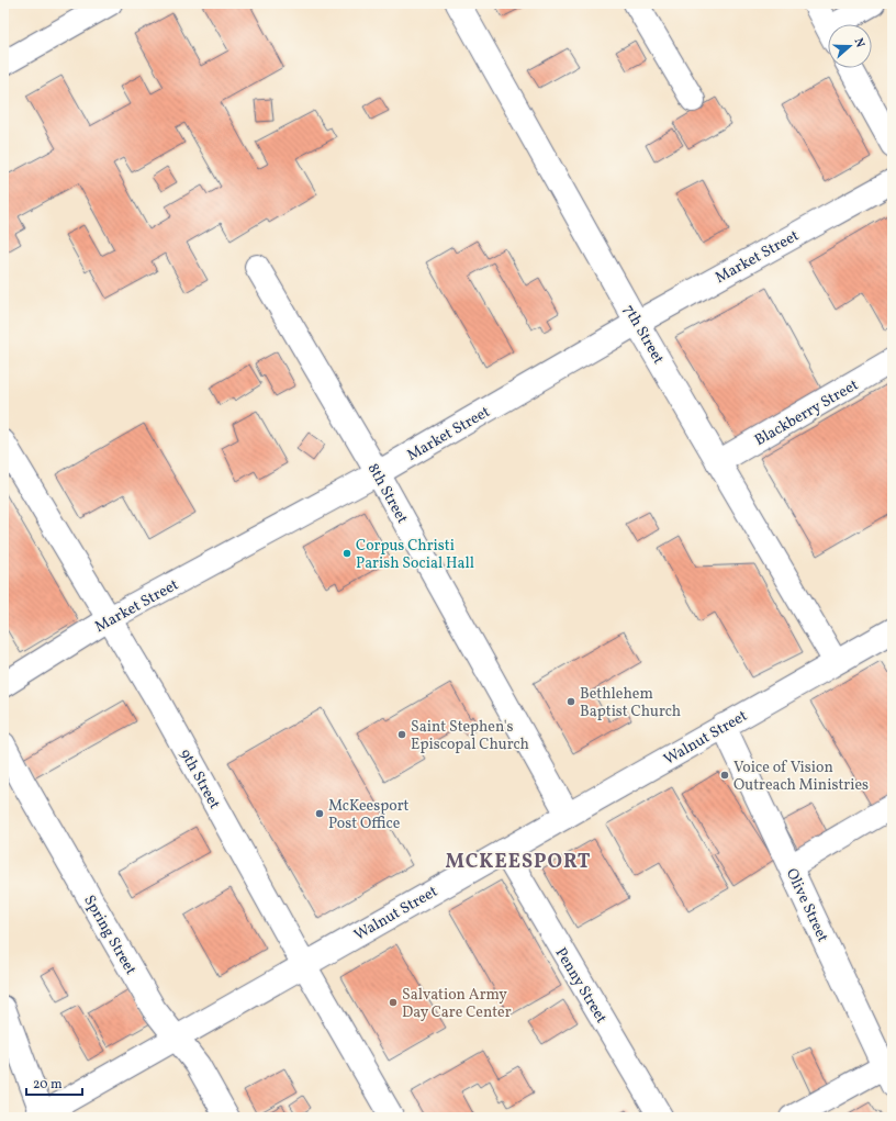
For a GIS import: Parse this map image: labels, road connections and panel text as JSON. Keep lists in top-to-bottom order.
{
  "streets": {
    "street": [
      "Market Street",
      "7th Street",
      "Blackberry Street",
      "8th Street",
      "Walnut Street",
      "9th Street",
      "Olive Street",
      "Spring Street",
      "Penny Street"
    ]
  },
  "crossings": [
    ["Market Street", "7th Street"],
    ["Market Street", "8th Street"],
    ["Market Street", "9th Street"],
    ["7th Street", "Blackberry Street"],
    ["7th Street", "Walnut Street"],
    ["8th Street", "Walnut Street"],
    ["Walnut Street", "9th Street"],
    ["Walnut Street", "Olive Street"],
    ["Walnut Street", "Spring Street"],
    ["Walnut Street", "Penny Street"]
  ],
  "districts": ["MCKEESPORT"],
  "places": [
    "Corpus Christi Parish Social Hall",
    "Bethlehem Baptist Church",
    "Saint Stephen's Episcopal Church",
    "Voice of Vision Outreach Ministries",
    "McKeesport Post Office",
    "Salvation Army Day Care Center"
  ],
  "scale_bar": "20 m",
  "north": "right"
}
